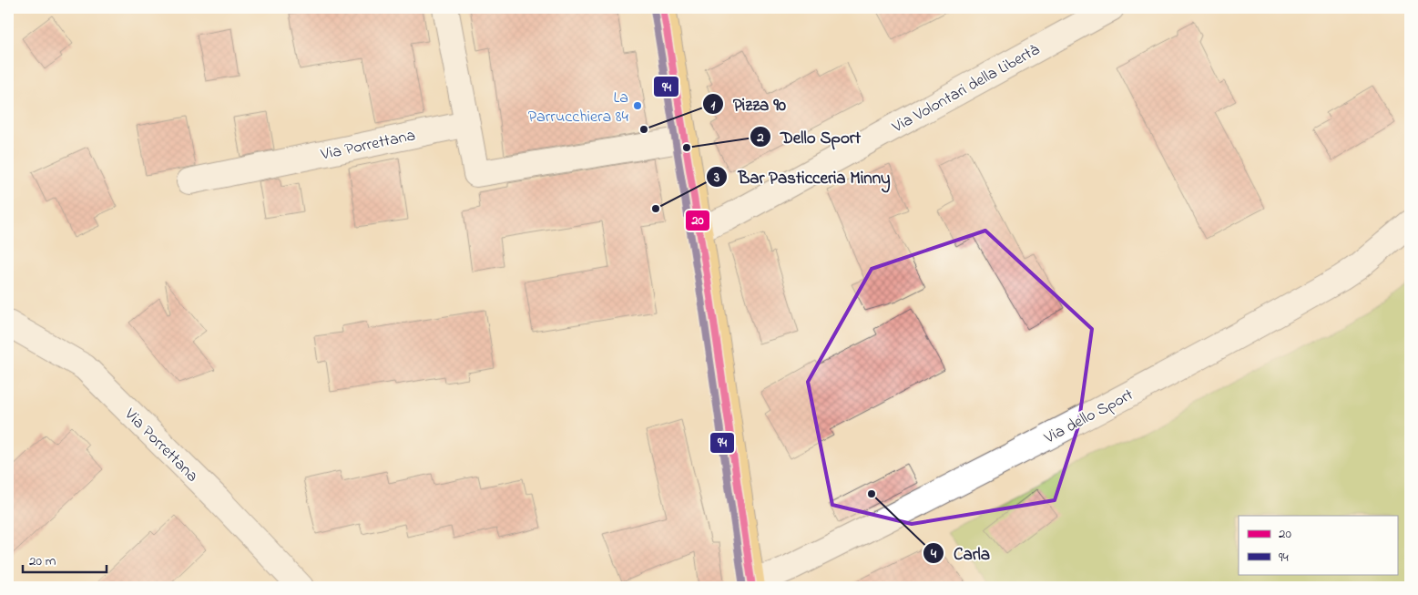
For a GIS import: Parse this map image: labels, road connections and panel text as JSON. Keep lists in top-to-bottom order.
{
  "streets": {
    "street": ["Via Volontari della Libertà", "Via Porrettana", "Via dello Sport"]
  },
  "places": [
    "La Parrucchiera 84",
    "Pizza 90",
    "Dello Sport",
    "Bar Pasticceria Minny",
    "Carla"
  ],
  "lines": ["transit line 20", "transit line 94"],
  "legend": ["20", "94"],
  "scale_bar": "20 m"
}
